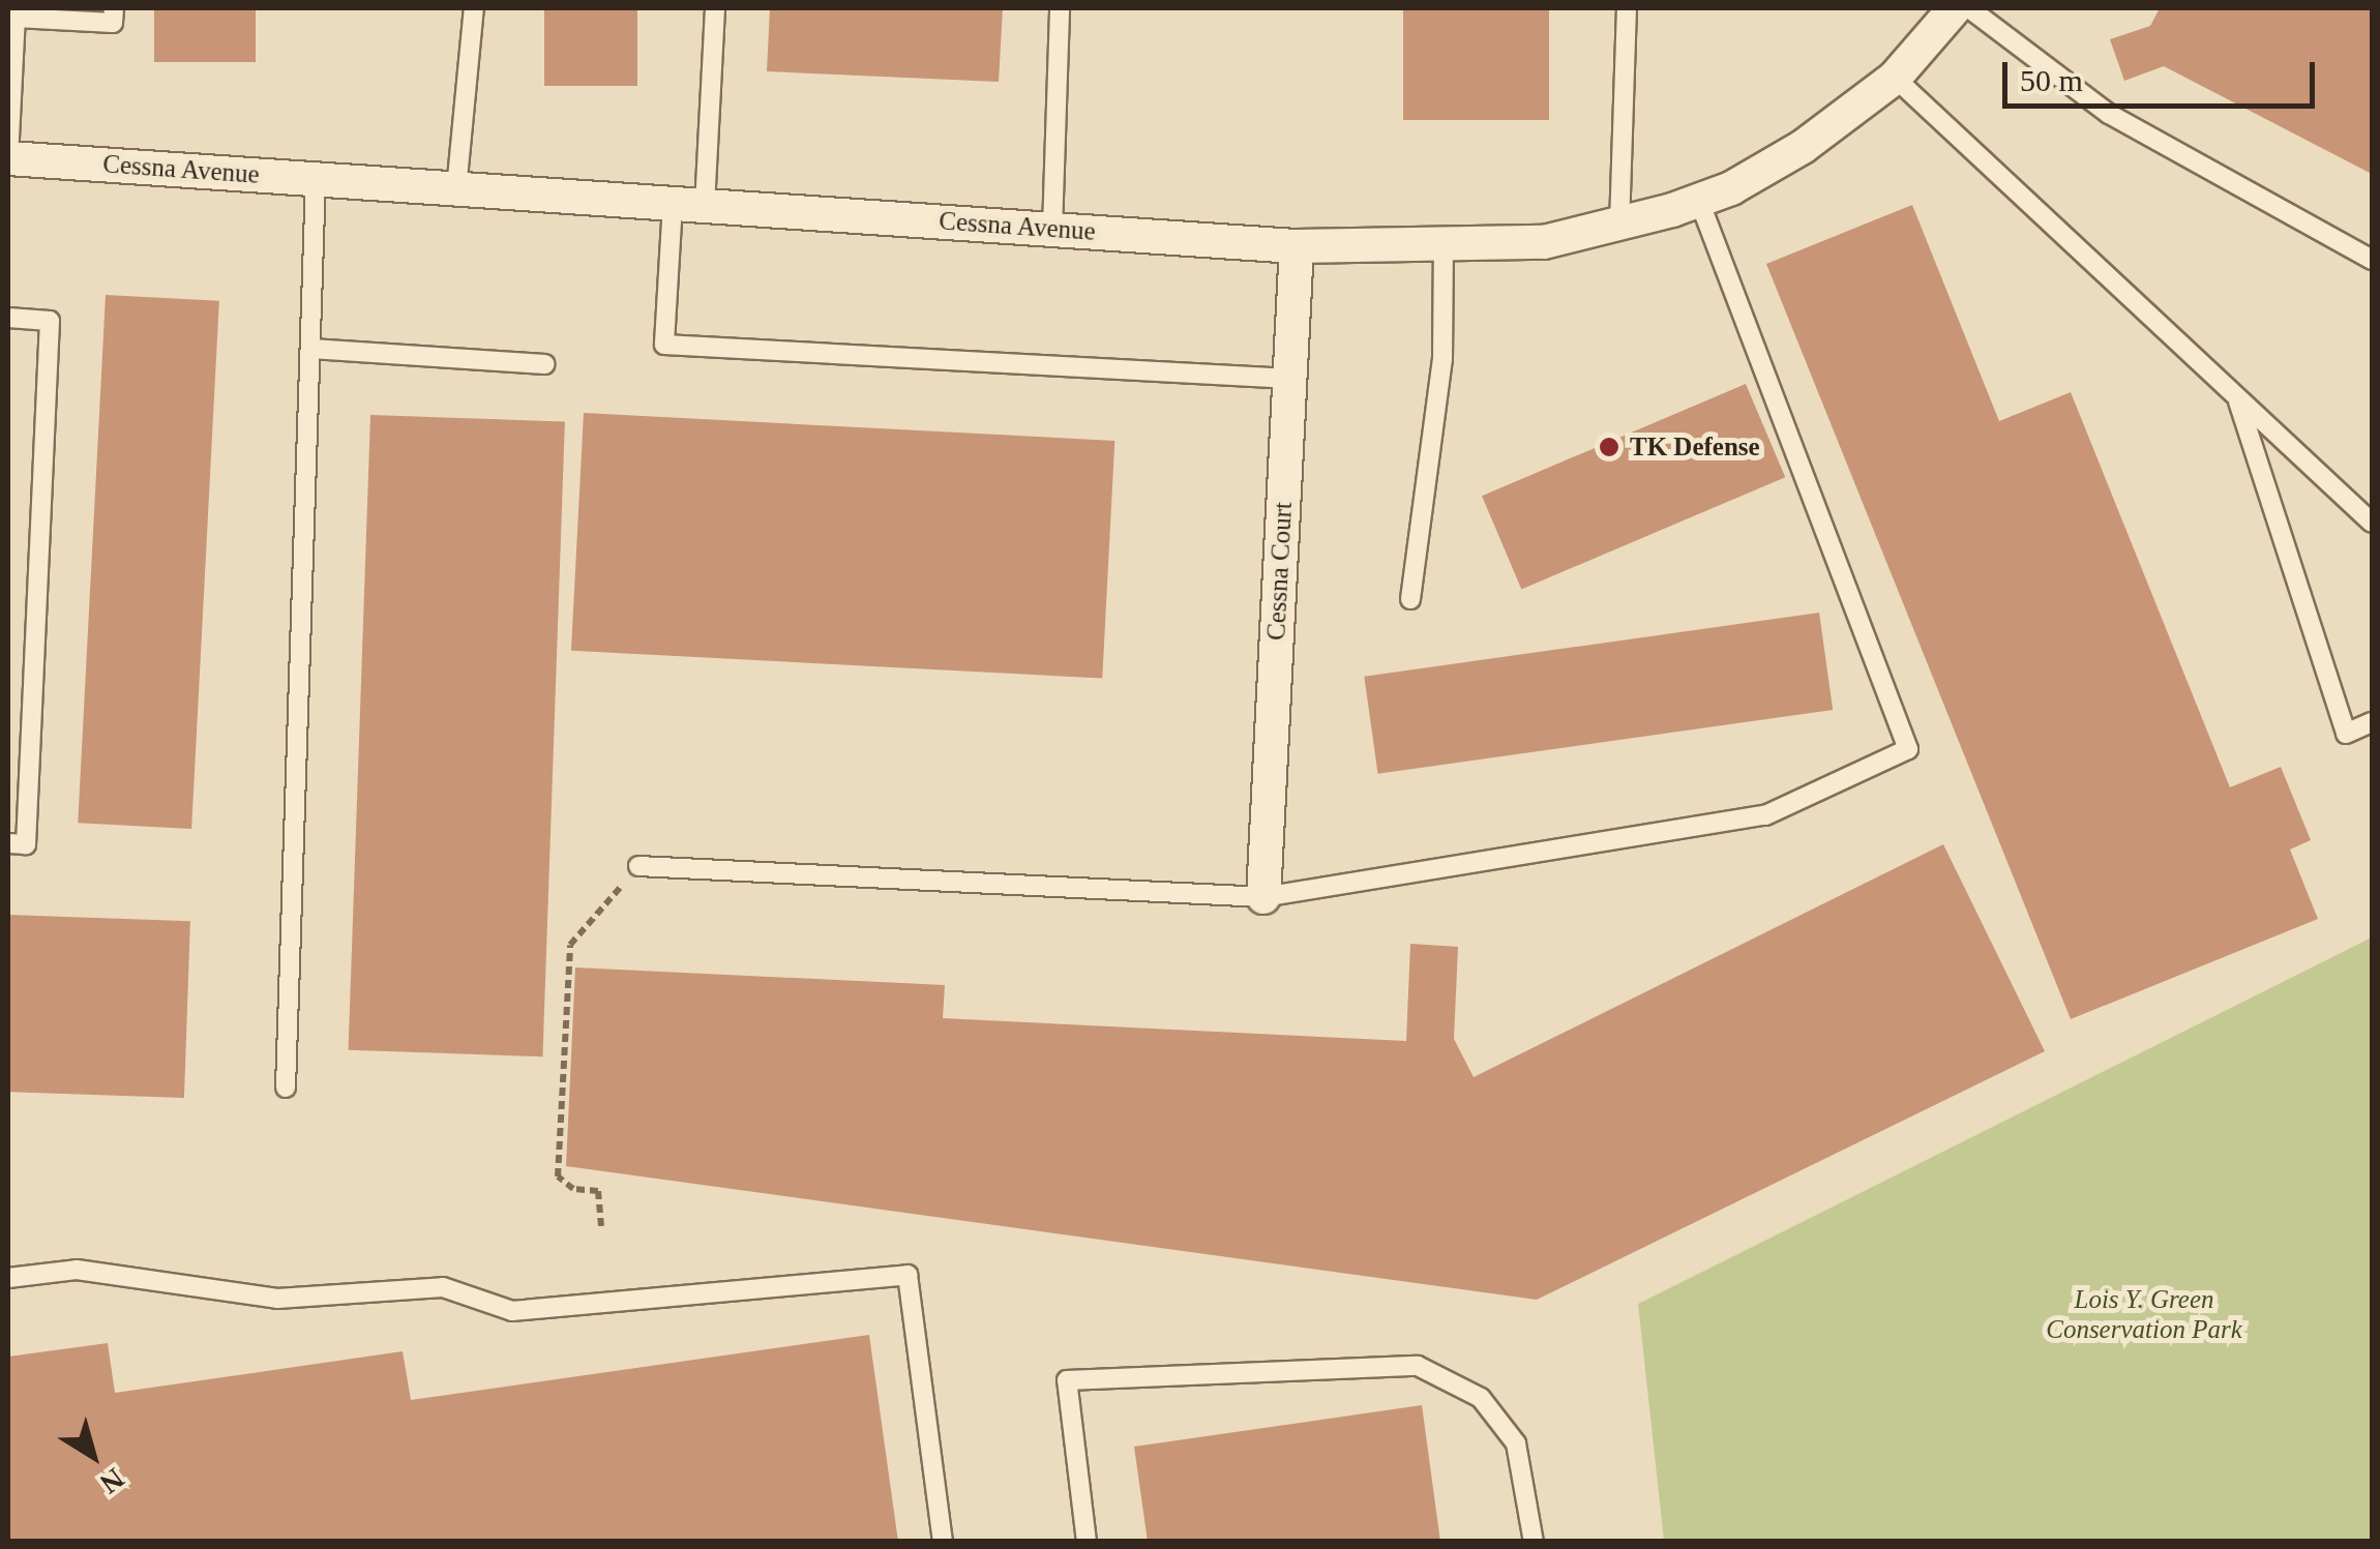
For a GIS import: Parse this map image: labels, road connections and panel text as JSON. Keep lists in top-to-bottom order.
{
  "streets": {
    "street": ["Cessna Avenue", "Cessna Court"]
  },
  "crossings": [
    ["Cessna Avenue", "Cessna Court"]
  ],
  "parks": ["Lois Y. Green Conservation Park"],
  "places": ["TK Defense"],
  "scale_bar": "50 m",
  "north": "bottom right"
}
